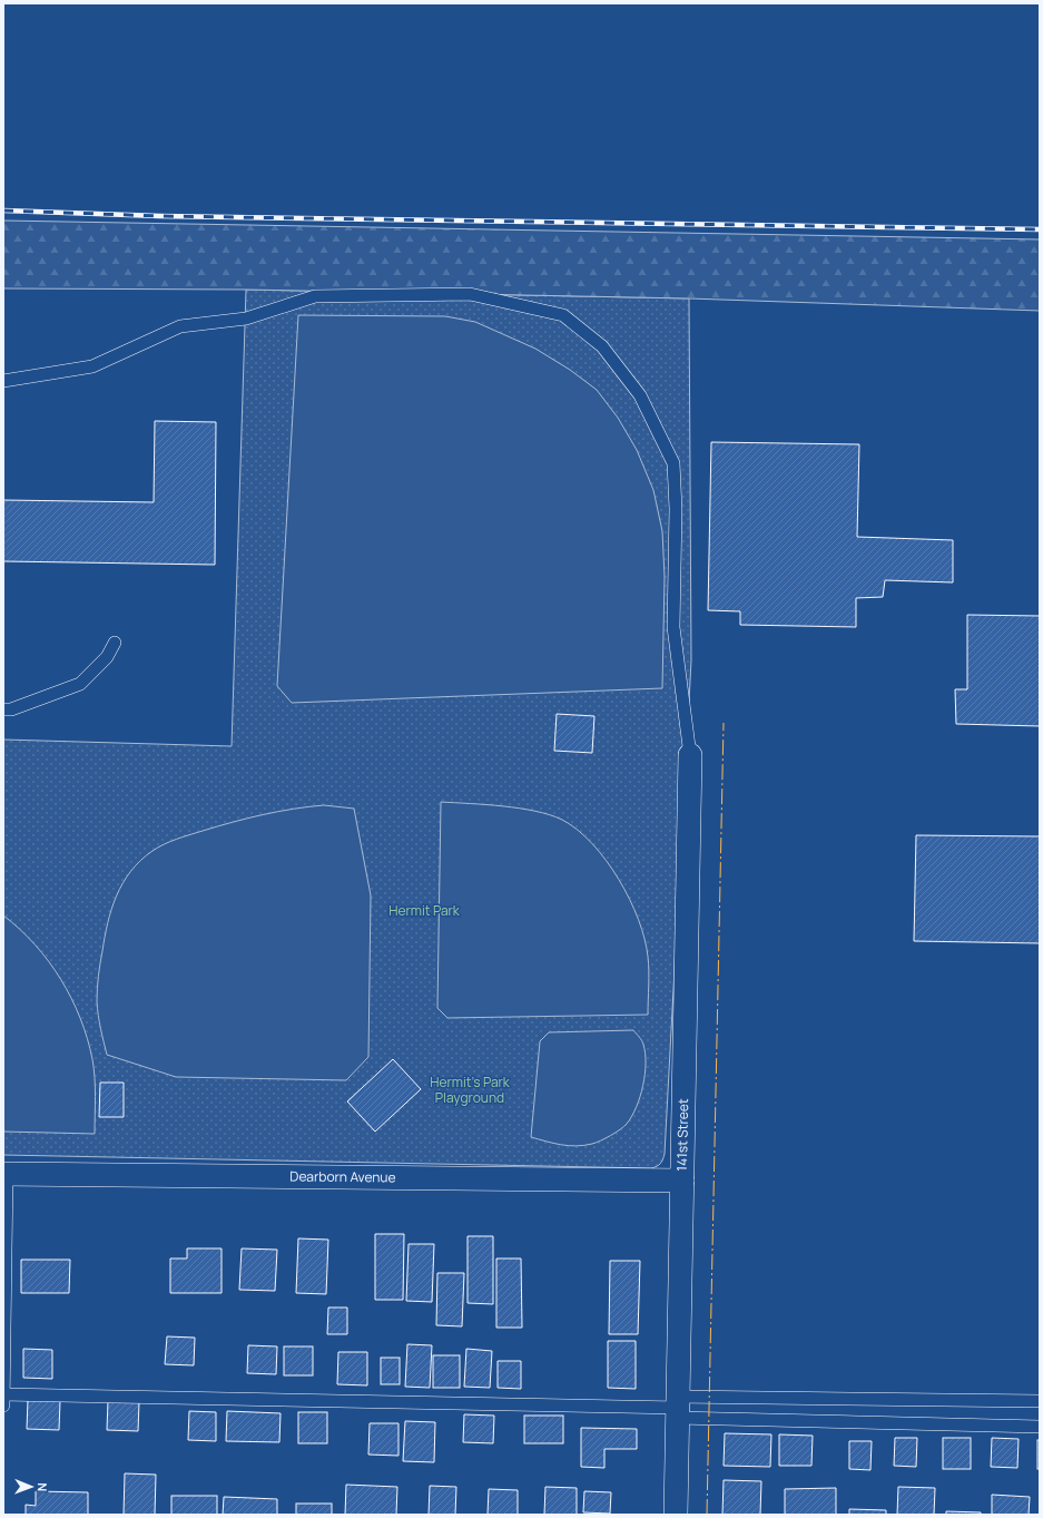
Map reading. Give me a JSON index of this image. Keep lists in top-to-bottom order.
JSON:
{
  "streets": {
    "street": ["141st Street", "Dearborn Avenue"]
  },
  "crossings": [
    ["141st Street", "Dearborn Avenue"]
  ],
  "parks": ["Hermit Park", "Hermit's Park Playground"],
  "north": "right"
}
